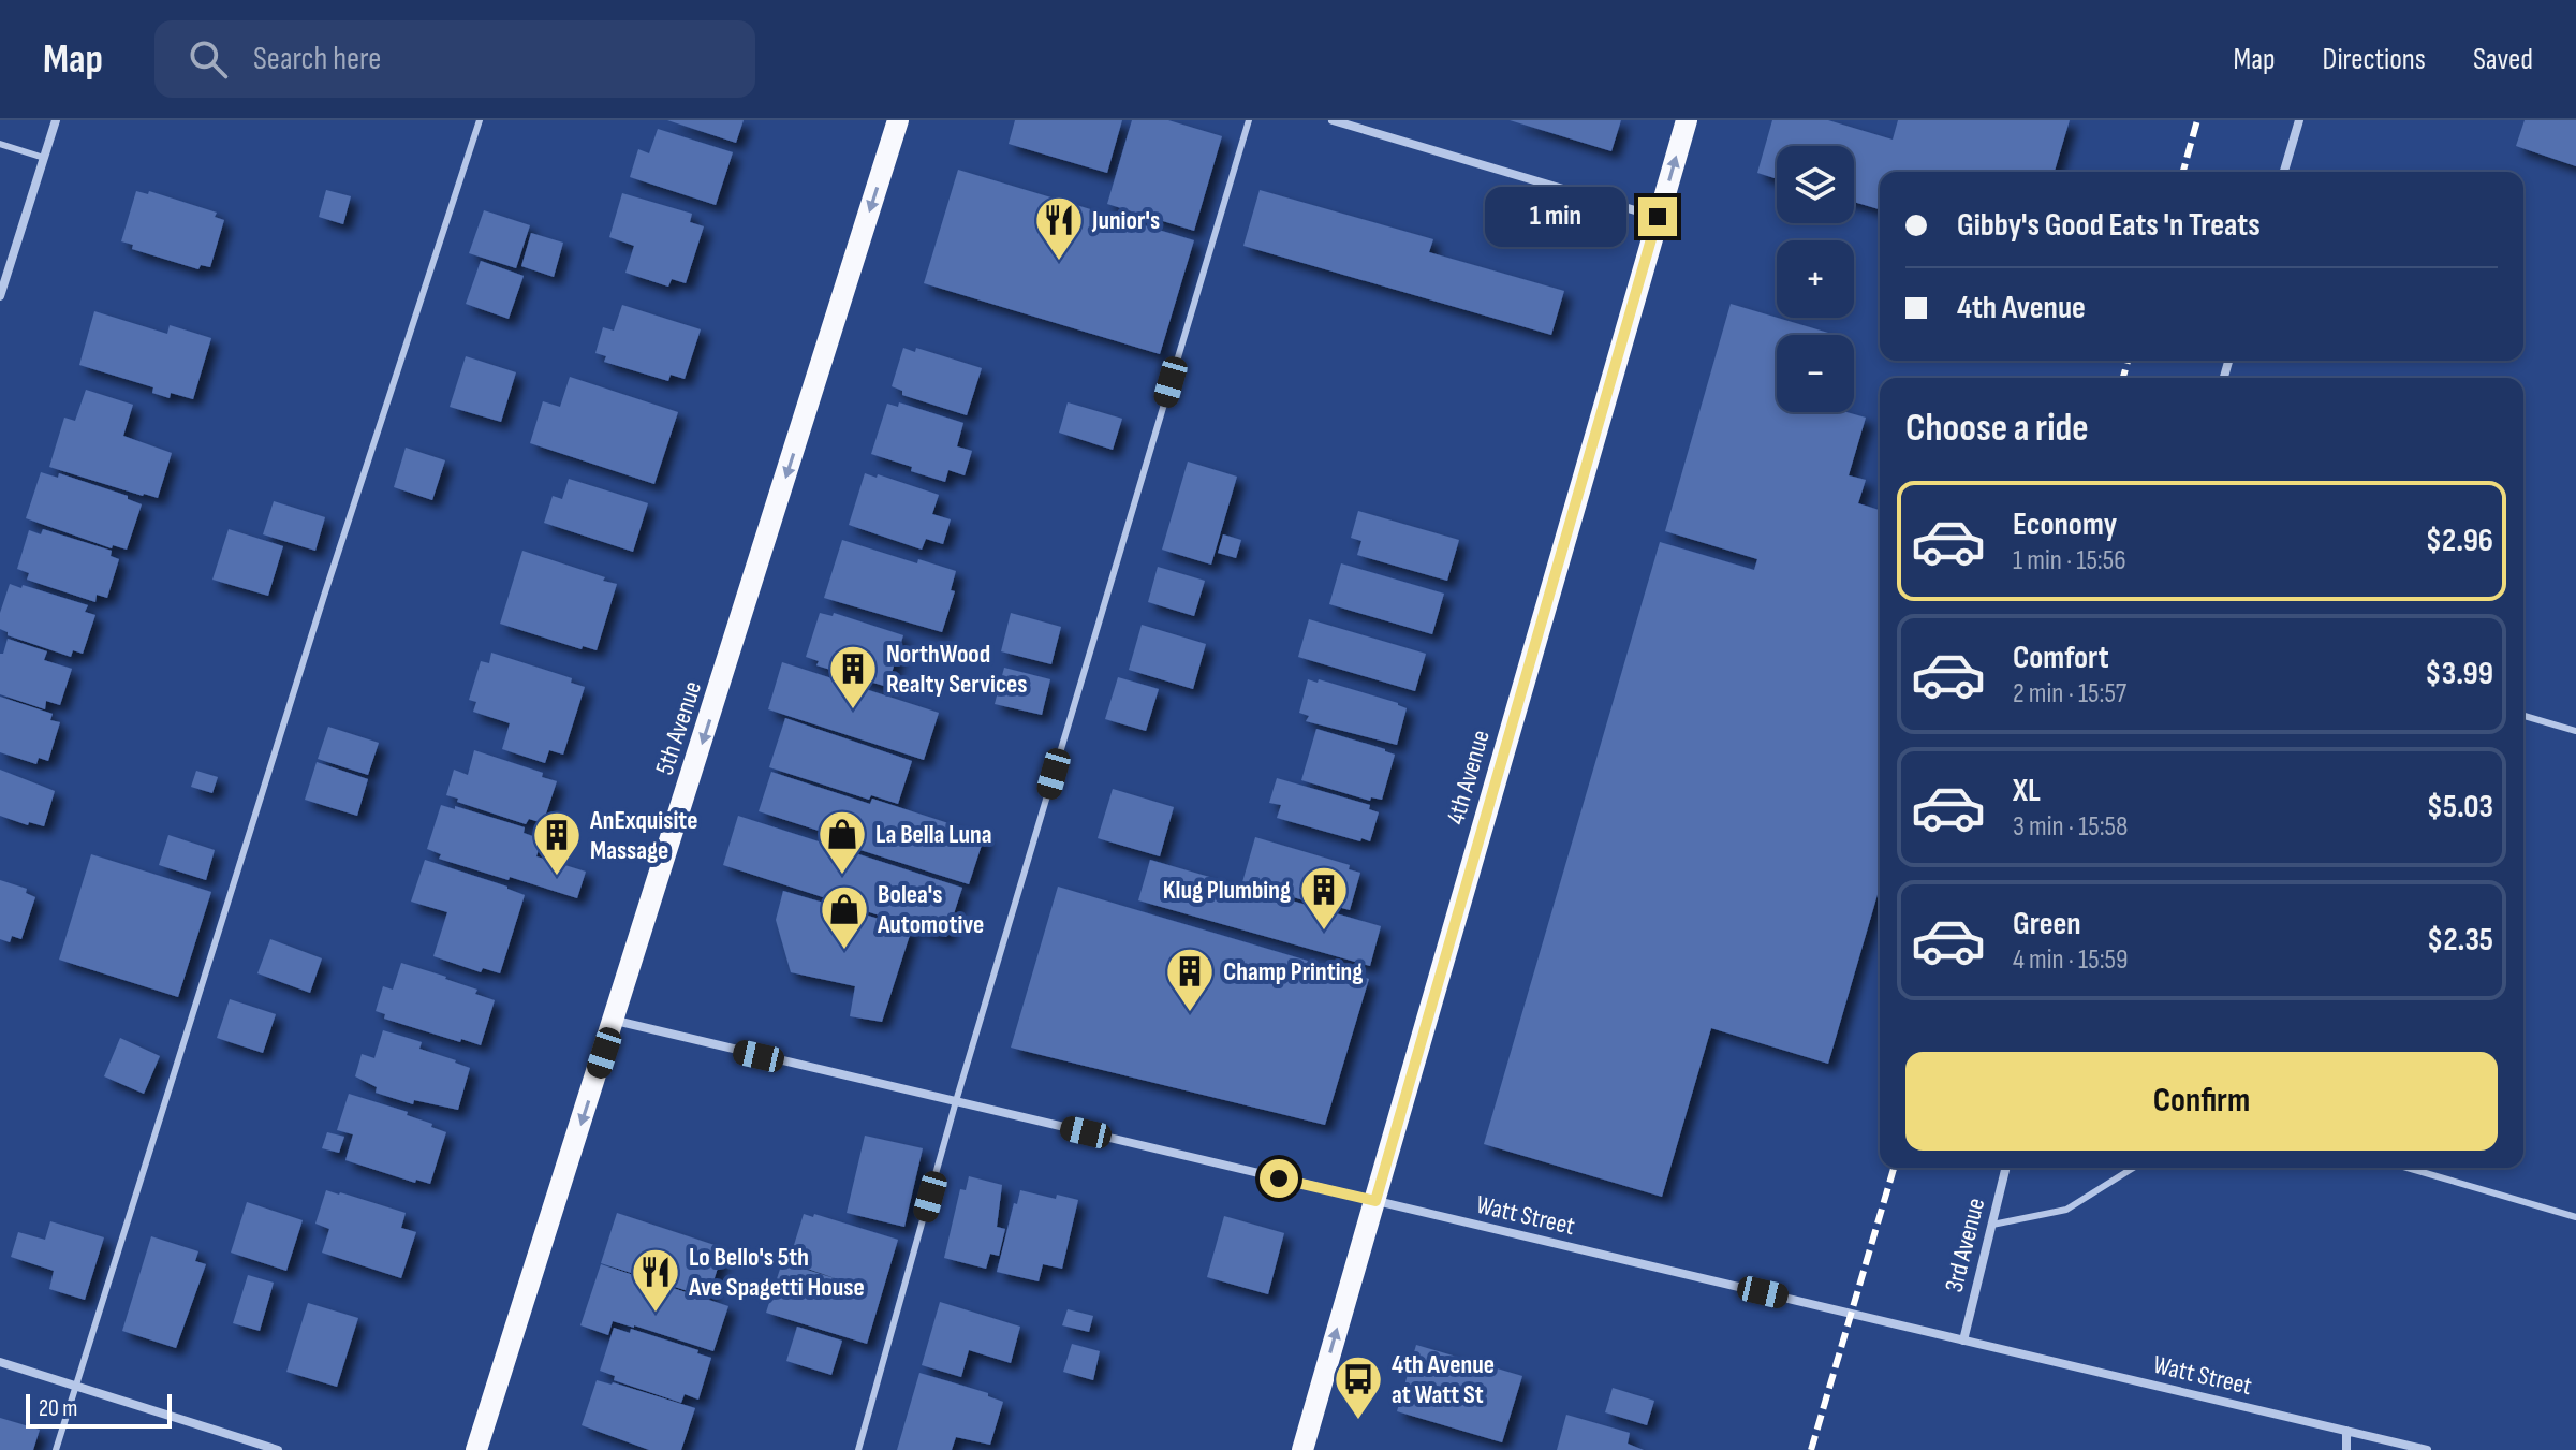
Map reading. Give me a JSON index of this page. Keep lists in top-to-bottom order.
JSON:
{
  "streets": {
    "main road": ["5th Avenue", "4th Avenue"],
    "street": ["Watt Street", "3rd Avenue"]
  },
  "crossings": [
    ["5th Avenue", "Watt Street"],
    ["4th Avenue", "Watt Street"],
    ["Watt Street", "3rd Avenue"]
  ],
  "one_way": ["5th Avenue"],
  "places": {
    "restaurant": ["Junior's", "Lo Bello's 5th Ave Spagetti House"],
    "building": [
      "NorthWood Realty Services",
      "AnExquisite Massage",
      "Klug Plumbing",
      "Champ Printing"
    ],
    "shop": ["La Bella Luna", "Bolea's Automotive"],
    "bus stop": ["4th Avenue at Watt St"]
  },
  "scale_bar": "20 m",
  "page": {
    "header": "Map",
    "search": "Search here",
    "nav": ["Map", "Directions", "Saved"],
    "map_buttons": ["+", "−"],
    "banner": ["Gibby's Good Eats 'n Treats", "4th Avenue"],
    "bubble": "1 min",
    "heading": "Choose a ride",
    "list": [
      {
        "name": "Economy",
        "note": "1 min · 15:56",
        "value": "$2.96"
      },
      {
        "name": "Comfort",
        "note": "2 min · 15:57",
        "value": "$3.99"
      },
      {
        "name": "XL",
        "note": "3 min · 15:58",
        "value": "$5.03"
      },
      {
        "name": "Green",
        "note": "4 min · 15:59",
        "value": "$2.35"
      }
    ],
    "buttons": "Confirm",
    "scale": "20 m"
  }
}
